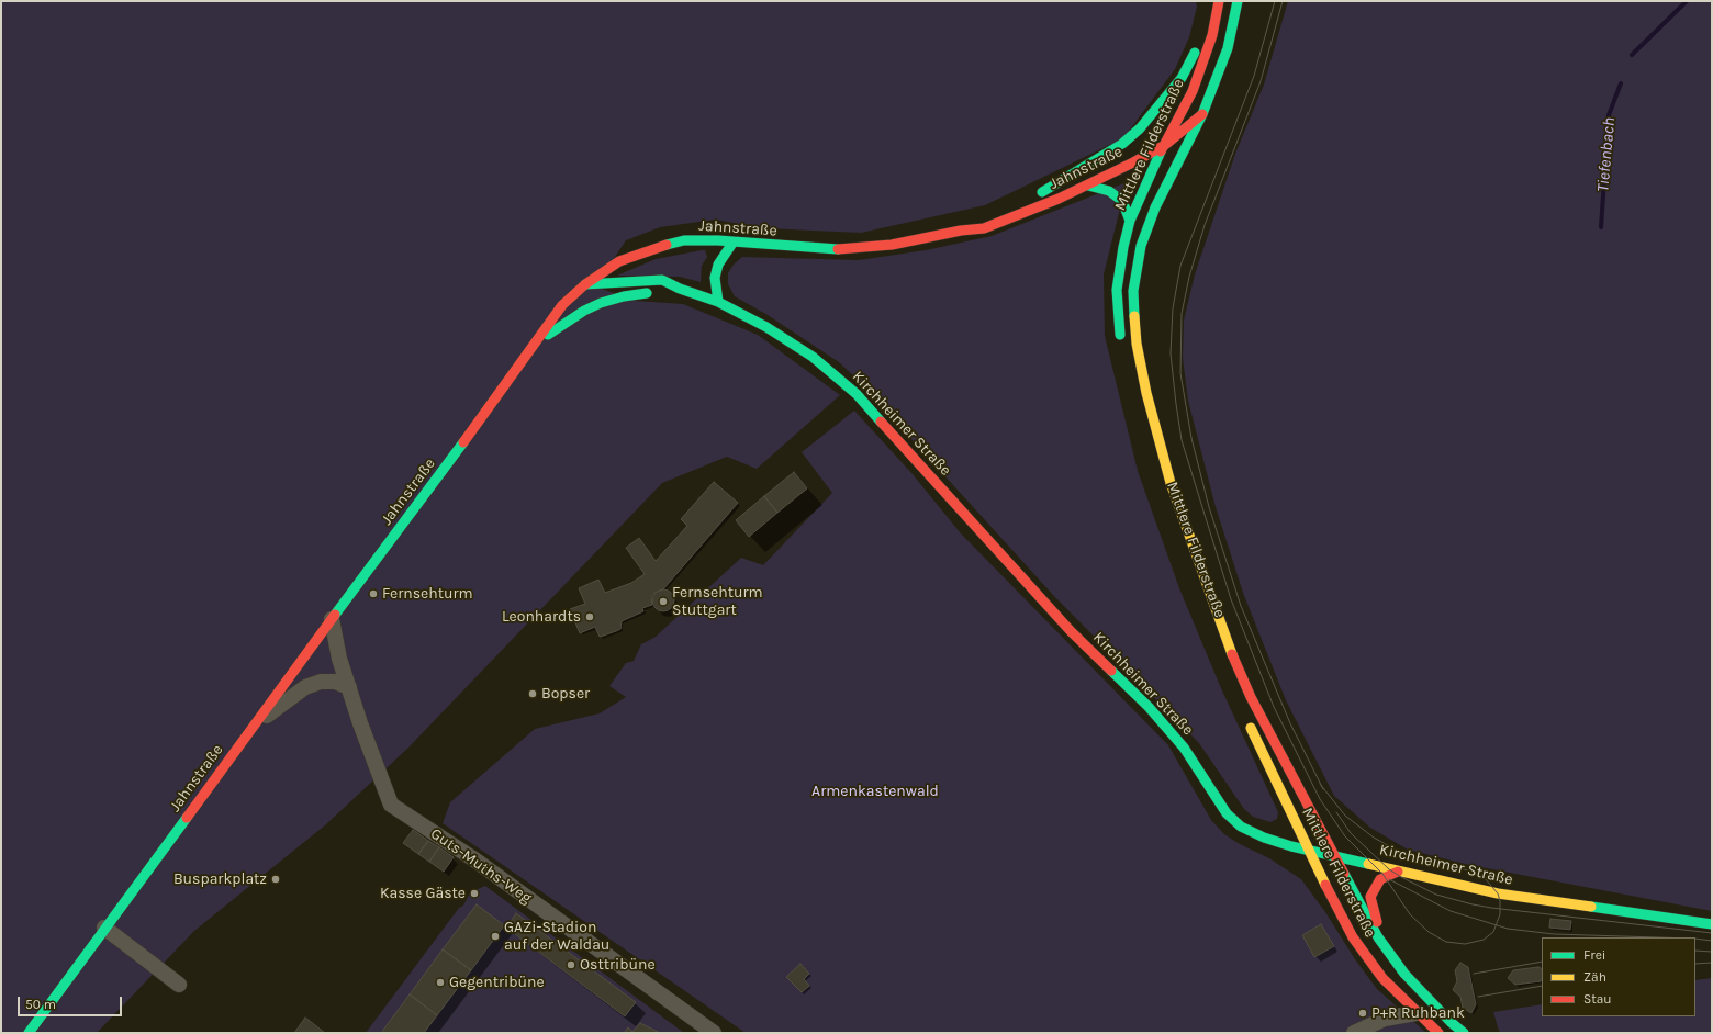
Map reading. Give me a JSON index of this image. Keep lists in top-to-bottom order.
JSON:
{
  "streets": {
    "main road": ["Mittlere Filderstraße", "Jahnstraße", "Kirchheimer Straße"],
    "street": ["Guts-Muths-Weg"]
  },
  "crossings": [
    ["Mittlere Filderstraße", "Jahnstraße"],
    ["Mittlere Filderstraße", "Kirchheimer Straße"],
    ["Jahnstraße", "Kirchheimer Straße"],
    ["Jahnstraße", "Guts-Muths-Weg"]
  ],
  "water": ["Tiefenbach"],
  "parks": ["Armenkastenwald"],
  "places": [
    "Fernsehturm",
    "Fernsehturm Stuttgart",
    "Leonhardts",
    "Bopser",
    "Busparkplatz",
    "Kasse Gäste",
    "GAZi-Stadion auf der Waldau",
    "Osttribüne",
    "Gegentribüne",
    "P+R Ruhbank"
  ],
  "legend": ["Frei", "Zäh", "Stau"],
  "scale_bar": "50 m"
}
